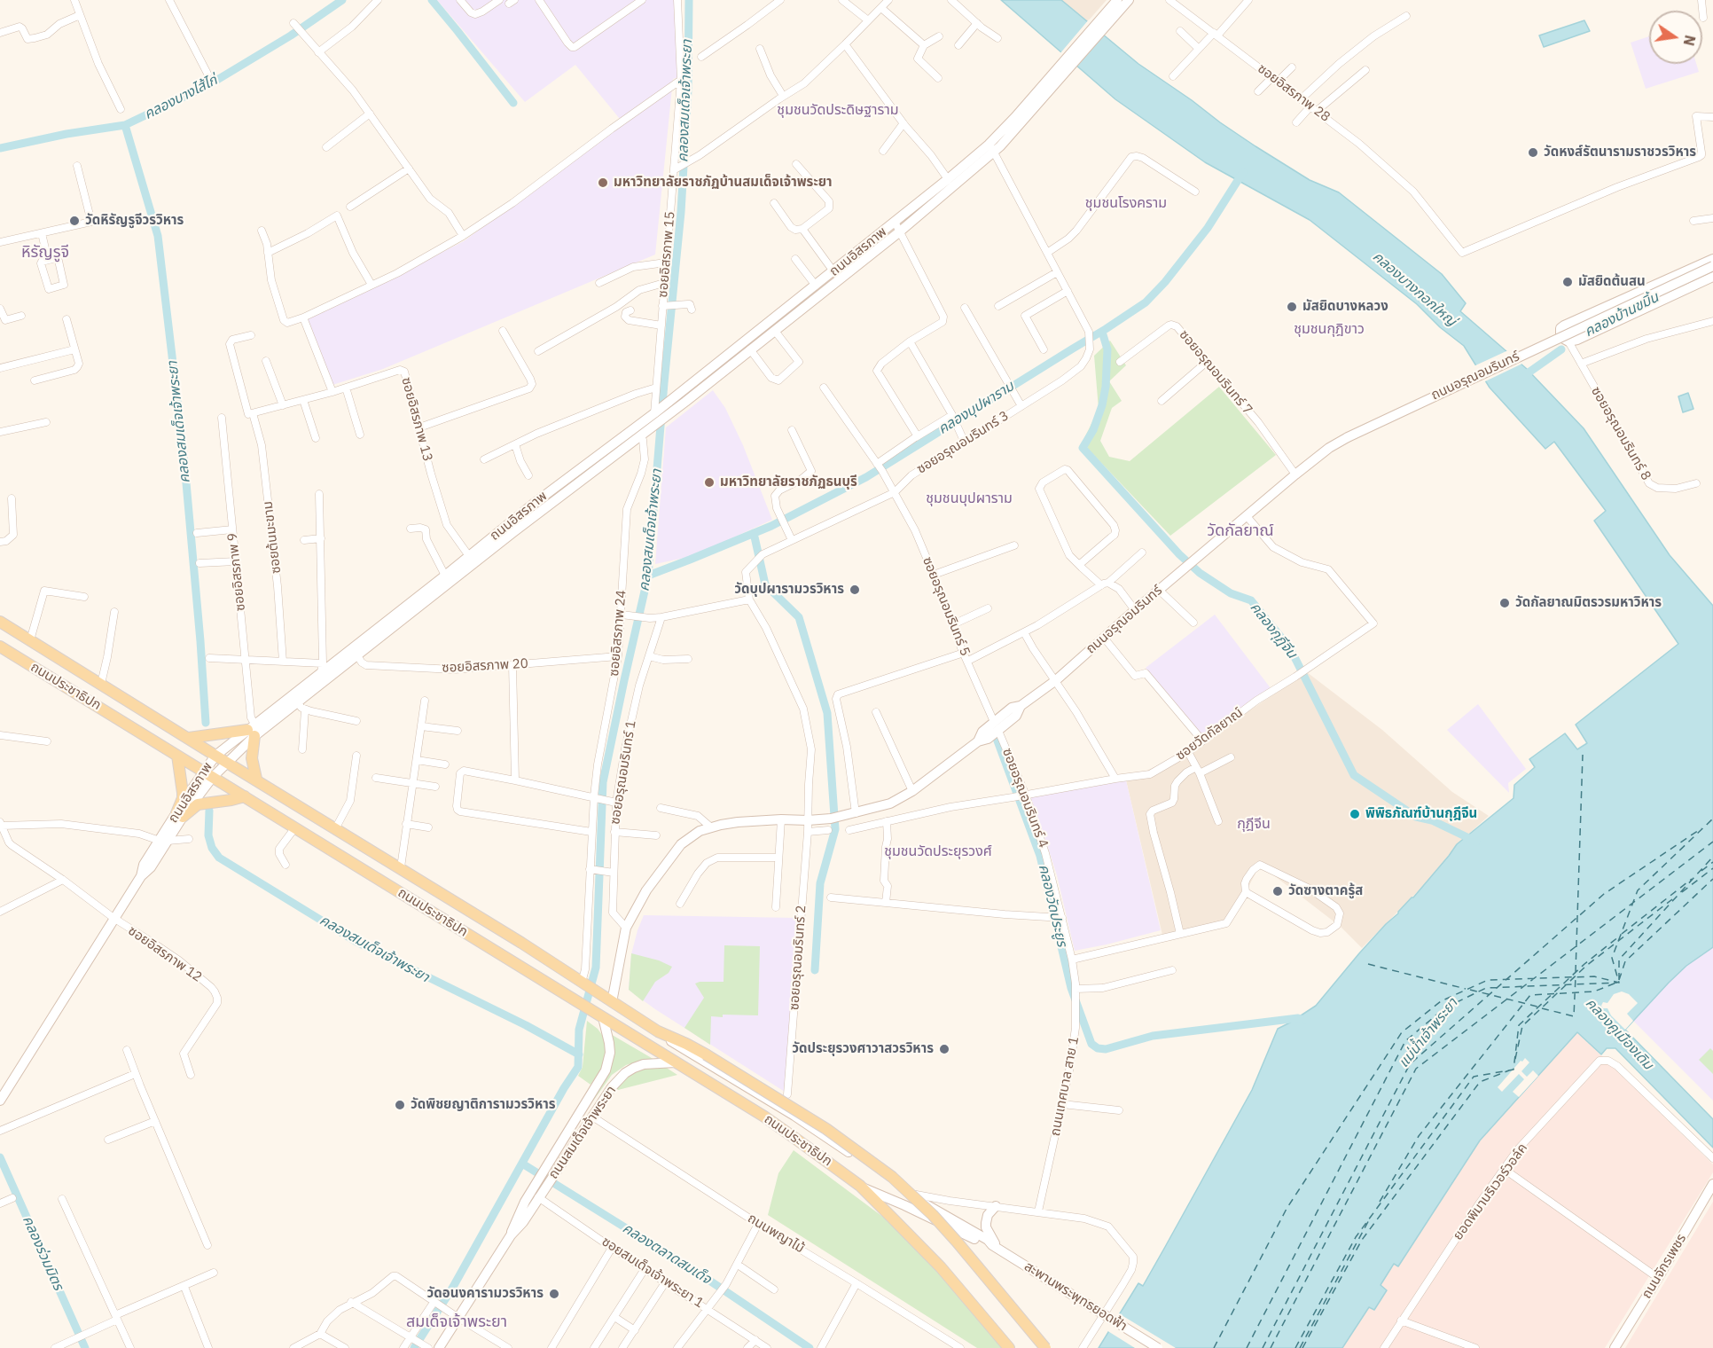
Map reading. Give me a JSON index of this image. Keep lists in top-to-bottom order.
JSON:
{
  "streets": {
    "main road": [
      "ถนนอิสรภาพ",
      "ถนนอรุณอมรินทร์",
      "ถนนประชาธิปก",
      "ถนนสมเด็จเจ้าพระยา",
      "ถนนจักรเพชร",
      "สะพานพระพุทธยอดฟ้า"
    ],
    "street": [
      "ซอยอิสรภาพ 28",
      "ซอยอิสรภาพ 15",
      "ซอยอรุณอมรินทร์ 7",
      "ซอยอิสรภาพ 13",
      "ซอยอรุณอมรินทร์ 8",
      "ซอยอรุณอมรินทร์ 3",
      "ซอยต้นมะขาม",
      "ซอยอิสรภาพ 9",
      "ซอยอรุณอมรินทร์ 5",
      "ซอยอิสรภาพ 24",
      "ซอยอิสรภาพ 20",
      "ซอยวัดกัลยาณ์",
      "ซอยอรุณอมรินทร์ 1",
      "ซอยอรุณอมรินทร์ 4",
      "ซอยอิสรภาพ 12",
      "ซอยอรุณอมรินทร์ 2",
      "ถนนเทศบาล สาย 1",
      "ยอดพิมานริเวอร์วอล์ค",
      "ถนนพญาไม้",
      "ซอยสมเด็จเจ้าพระยา 1"
    ]
  },
  "crossings": [
    ["ถนนอิสรภาพ", "ซอยอิสรภาพ 15"],
    ["ถนนอิสรภาพ", "ซอยอิสรภาพ 13"],
    ["ถนนอิสรภาพ", "ซอยอรุณอมรินทร์ 3"],
    ["ถนนอิสรภาพ", "ซอยอิสรภาพ 9"],
    ["ถนนอิสรภาพ", "ถนนประชาธิปก"],
    ["ถนนอิสรภาพ", "ซอยอิสรภาพ 12"],
    ["ซอยอรุณอมรินทร์ 7", "ถนนอรุณอมรินทร์"],
    ["ถนนอรุณอมรินทร์", "ซอยอรุณอมรินทร์ 5"],
    ["ถนนอรุณอมรินทร์", "ซอยวัดกัลยาณ์"],
    ["ถนนอรุณอมรินทร์", "ซอยอรุณอมรินทร์ 4"],
    ["ซอยอิสรภาพ 13", "ซอยต้นมะขาม"],
    ["ซอยอรุณอมรินทร์ 3", "ซอยอรุณอมรินทร์ 5"],
    ["ซอยอรุณอมรินทร์ 3", "ซอยอรุณอมรินทร์ 2"],
    ["ซอยอรุณอมรินทร์ 5", "ซอยอรุณอมรินทร์ 4"],
    ["ซอยอิสรภาพ 24", "ซอยอิสรภาพ 20"],
    ["ซอยอิสรภาพ 24", "ถนนประชาธิปก"],
    ["ถนนประชาธิปก", "ถนนสมเด็จเจ้าพระยา"],
    ["ถนนประชาธิปก", "สะพานพระพุทธยอดฟ้า"],
    ["ซอยวัดกัลยาณ์", "ซอยอรุณอมรินทร์ 4"],
    ["ซอยอรุณอมรินทร์ 4", "ถนนเทศบาล สาย 1"],
    ["ถนนสมเด็จเจ้าพระยา", "ถนนพญาไม้"],
    ["ถนนสมเด็จเจ้าพระยา", "ซอยสมเด็จเจ้าพระยา 1"]
  ],
  "districts": [
    "ชุมชนวัดประดิษฐาราม",
    "ชุมชนโรงคราม",
    "หิรัญรูจี",
    "ชุมชนกุฎิขาว",
    "ชุมชนบุปผาราม",
    "วัดกัลยาณ์",
    "กุฎีจีน",
    "ชุมชนวัดประยุรวงศ์",
    "สมเด็จเจ้าพระยา"
  ],
  "water": [
    "คลองบางไส้ไก่",
    "คลองสมเด็จเจ้าพระยา",
    "คลองบางกอกใหญ่",
    "คลองบ้านขมิ้น",
    "คลองบุปผาราม",
    "คลองกุฎีจีน",
    "คลองวัดประยูร",
    "แม่น้ำเจ้าพระยา",
    "คลองคูเมืองเดิม",
    "คลองร่วมมิตร",
    "คลองตลาดสมเด็จ"
  ],
  "places": [
    "วัดหงส์รัตนารามราชวรวิหาร",
    "มหาวิทยาลัยราชภัฏบ้านสมเด็จเจ้าพระยา",
    "วัดหิรัญรูจีวรวิหาร",
    "มัสยิดต้นสน",
    "มัสยิดบางหลวง",
    "มหาวิทยาลัยราชภัฏธนบุรี",
    "วัดบุปผารามวรวิหาร",
    "วัดกัลยาณมิตรวรมหาวิหาร",
    "พิพิธภัณฑ์บ้านกุฎีจีน",
    "วัดซางตาครู้ส",
    "วัดประยุรวงศาวาสวรวิหาร",
    "วัดพิชยญาติการามวรวิหาร",
    "วัดอนงคารามวรวิหาร"
  ],
  "north": "right"
}
